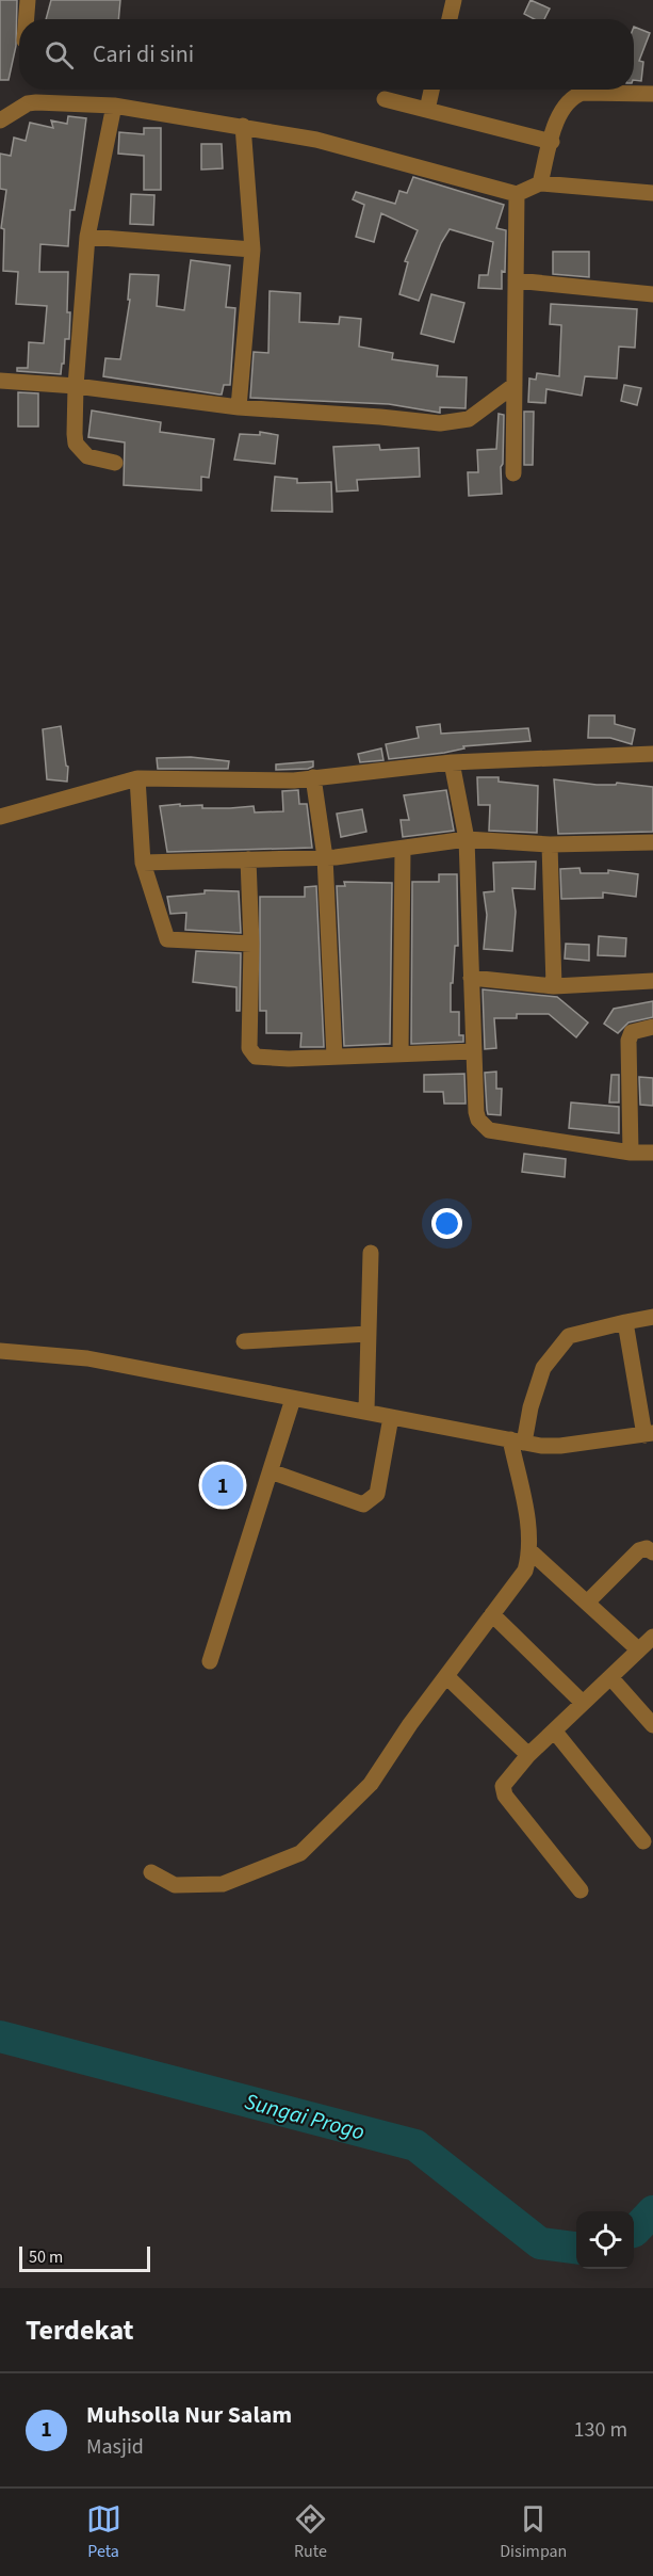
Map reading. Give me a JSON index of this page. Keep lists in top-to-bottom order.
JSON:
{
  "water": ["Sungai Progo"],
  "scale_bar": "50 m",
  "page": {
    "search": "Cari di sini",
    "pins": "1",
    "scale": "50 m",
    "heading": "Terdekat",
    "list": [
      {
        "mark": "1",
        "name": "Muhsolla Nur Salam",
        "note": "Masjid",
        "value": "130 m"
      }
    ],
    "nav": ["Peta", "Rute", "Disimpan"]
  }
}
